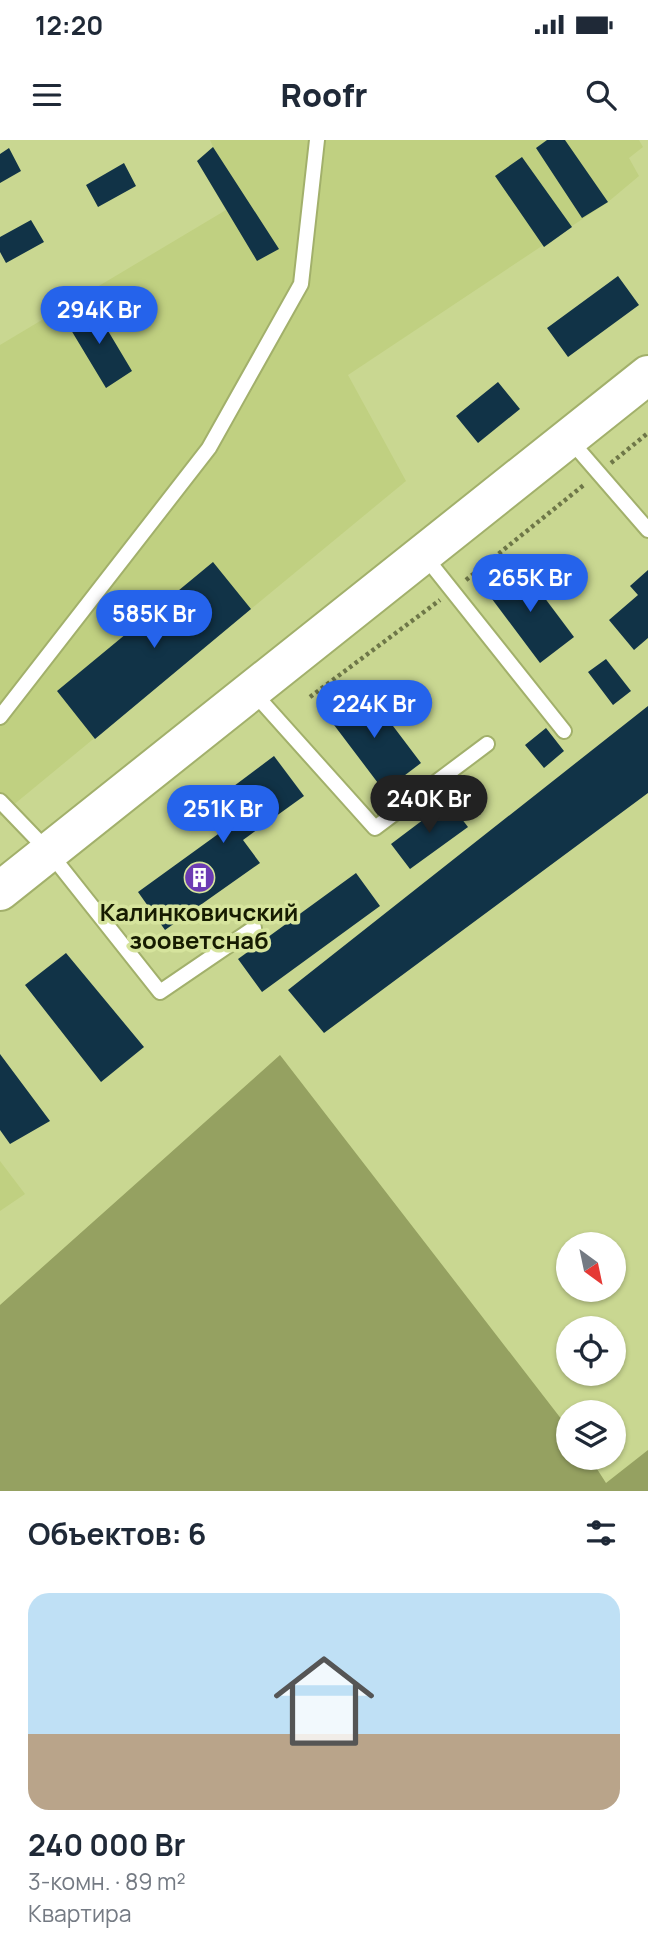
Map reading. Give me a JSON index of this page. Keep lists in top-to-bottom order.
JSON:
{
  "places": {
    "building": ["Калинковичский зооветснаб"]
  },
  "north": "bottom right",
  "page": {
    "status": "12:20",
    "header": "Roofr",
    "price": [
      "294K Br",
      "265K Br",
      "585K Br",
      "224K Br",
      "240K Br",
      "251K Br"
    ],
    "heading": "Объектов: 6",
    "list": [
      {
        "name": "240 000 Br",
        "note": "3-комн. · 89 m² · Квартира"
      }
    ]
  }
}
